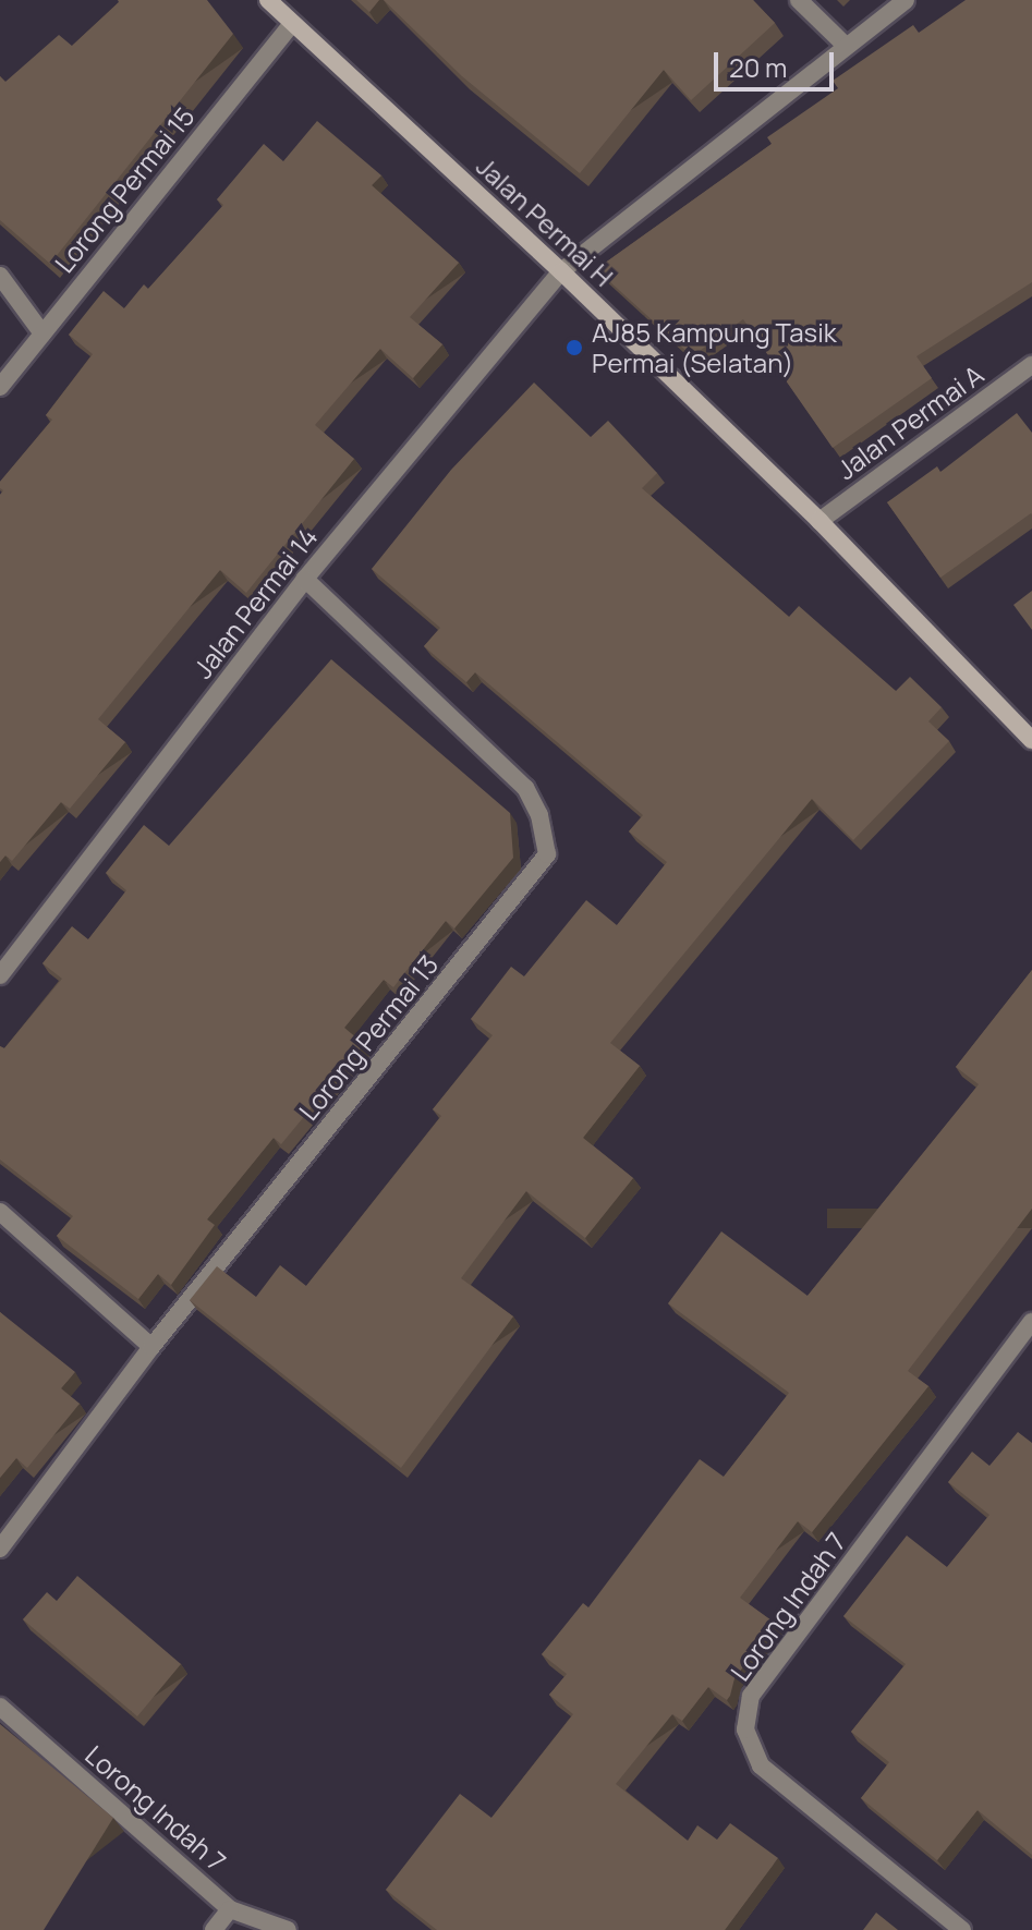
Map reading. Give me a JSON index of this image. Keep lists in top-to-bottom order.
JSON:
{
  "streets": {
    "street": [
      "Lorong Permai 15",
      "Jalan Permai H",
      "Jalan Permai A",
      "Jalan Permai 14",
      "Lorong Permai 13",
      "Lorong Indah 7"
    ]
  },
  "crossings": [
    ["Lorong Permai 15", "Jalan Permai H"],
    ["Jalan Permai H", "Jalan Permai A"],
    ["Jalan Permai H", "Jalan Permai 14"],
    ["Jalan Permai 14", "Lorong Permai 13"]
  ],
  "places": ["AJ85 Kampung Tasik Permai (Selatan)"],
  "scale_bar": "20 m"
}
